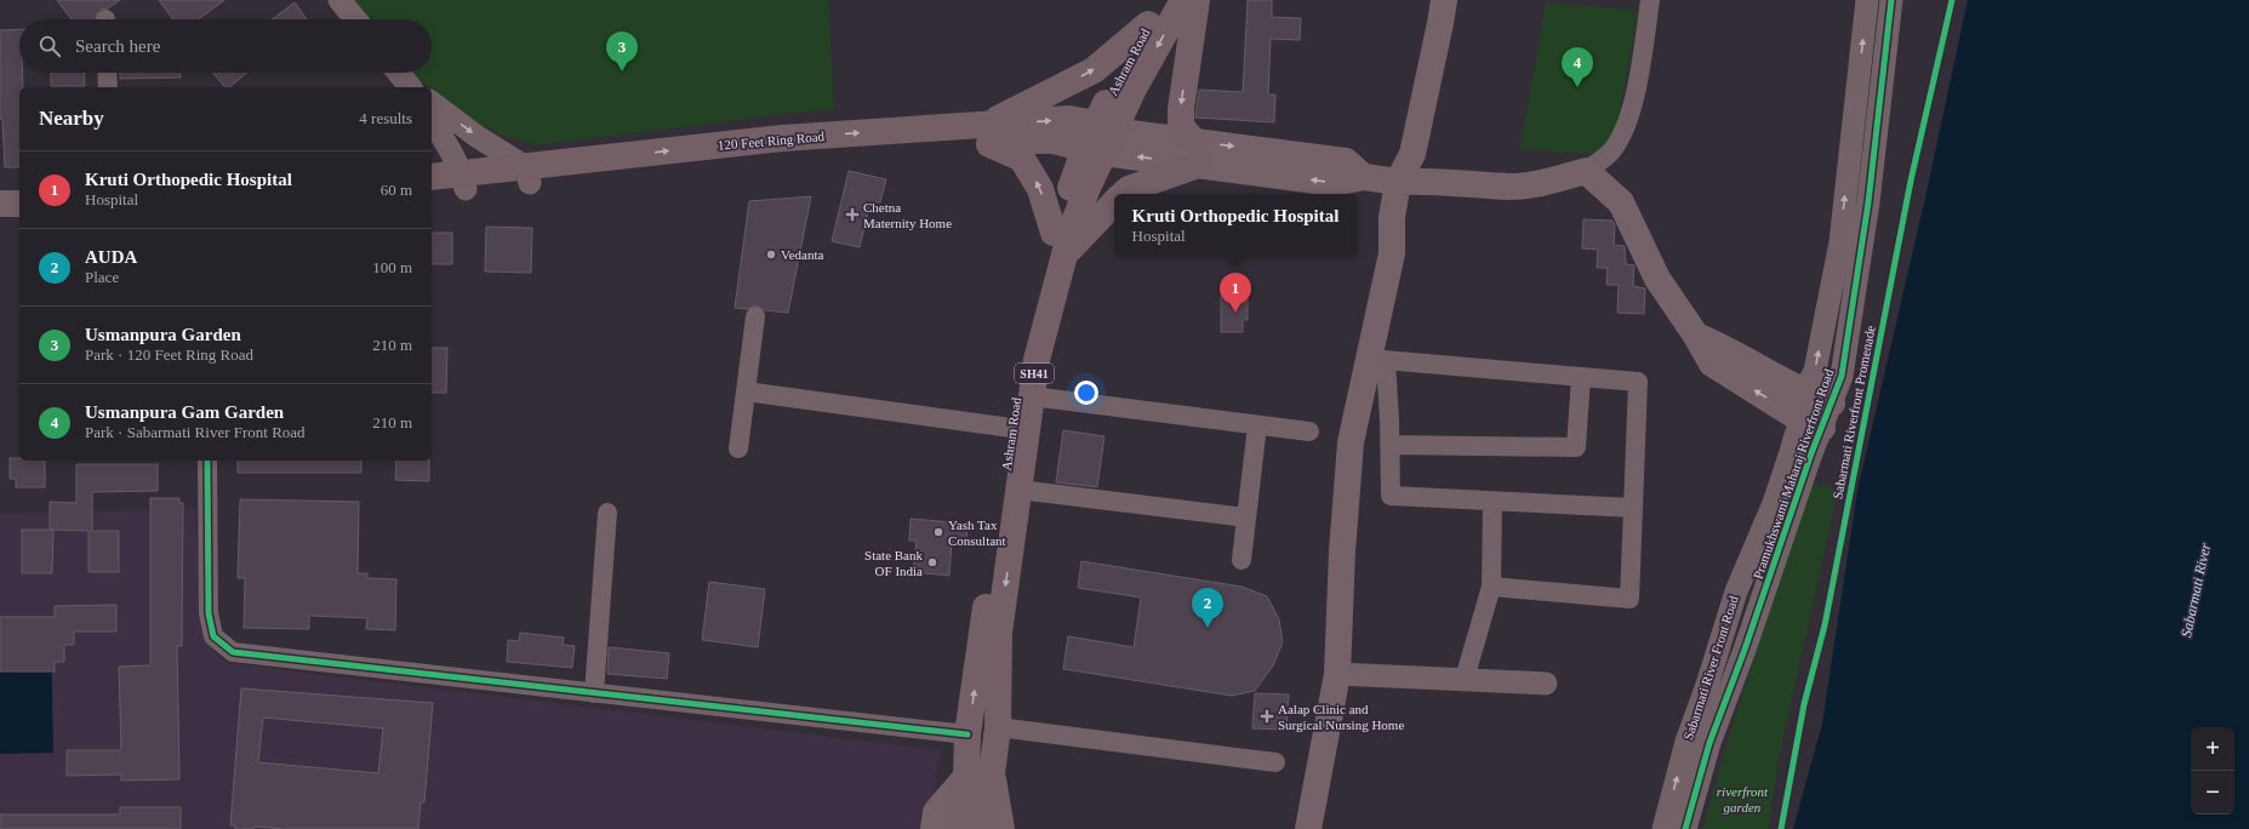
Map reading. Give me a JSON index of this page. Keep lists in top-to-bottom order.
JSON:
{
  "streets": {
    "main road": ["Ashram Road", "120 Feet Ring Road", "SH41"],
    "street": ["Pramukhswami Maharaj Riverfront Road", "Sabarmati River Front Road"],
    "cycle path": ["Sabarmati Riverfront Promenade"]
  },
  "crossings": [
    ["Ashram Road", "120 Feet Ring Road"],
    ["Ashram Road", "SH41"],
    ["Pramukhswami Maharaj Riverfront Road", "Sabarmati River Front Road"]
  ],
  "one_way": ["Sabarmati River Front Road"],
  "water": ["Sabarmati River"],
  "parks": ["riverfront garden"],
  "places": {
    "health": ["Chetna Maternity Home", "Aalap Clinic and Surgical Nursing Home"],
    "other": ["Vedanta", "Yash Tax Consultant", "State Bank OF India"]
  },
  "page": {
    "search": "Search here",
    "pins": [
      "3",
      "4",
      "1",
      "2"
    ],
    "heading": ["Nearby", "4 results"],
    "list": [
      {
        "mark": "1",
        "name": "Kruti Orthopedic Hospital",
        "note": "Hospital",
        "value": "60 m"
      },
      {
        "mark": "2",
        "name": "AUDA",
        "note": "Place",
        "value": "100 m"
      },
      {
        "mark": "3",
        "name": "Usmanpura Garden",
        "note": "Park · 120 Feet Ring Road",
        "value": "210 m"
      },
      {
        "mark": "4",
        "name": "Usmanpura Gam Garden",
        "note": "Park · Sabarmati River Front Road",
        "value": "210 m"
      }
    ],
    "popup": ["Kruti Orthopedic Hospital", "Hospital"],
    "map_buttons": ["+", "−"]
  }
}
